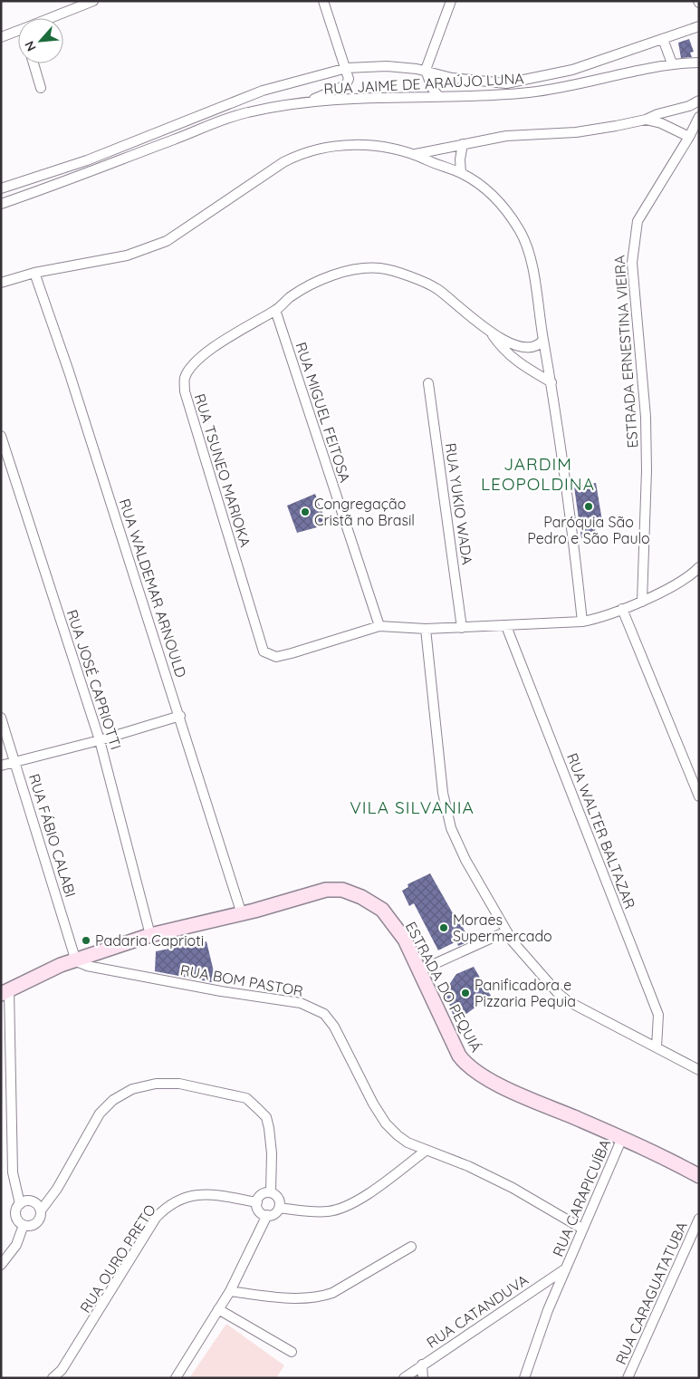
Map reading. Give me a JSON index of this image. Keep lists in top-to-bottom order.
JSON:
{
  "streets": {
    "main road": ["ESTRADA DO PEQUIÁ"],
    "street": [
      "RUA JAIME DE ARAÚJO LUNA",
      "ESTRADA ERNESTINA VIEIRA",
      "RUA MIGUEL FEITOSA",
      "RUA TSUNEO MARIOKA",
      "RUA YUKIO WADA",
      "RUA WALDEMAR ARNOULD",
      "RUA JOSÉ CAPRIOTTI",
      "RUA WALTER BALTAZAR",
      "RUA FÁBIO CALABI",
      "RUA BOM PASTOR",
      "RUA CARAPICUÍBA",
      "RUA OURO PRETO",
      "RUA CARAGUATATUBA",
      "RUA CATANDUVA"
    ]
  },
  "crossings": [
    ["RUA MIGUEL FEITOSA", "RUA TSUNEO MARIOKA"],
    ["RUA WALDEMAR ARNOULD", "ESTRADA DO PEQUIÁ"],
    ["RUA JOSÉ CAPRIOTTI", "ESTRADA DO PEQUIÁ"],
    ["RUA FÁBIO CALABI", "RUA BOM PASTOR"],
    ["RUA FÁBIO CALABI", "ESTRADA DO PEQUIÁ"],
    ["RUA BOM PASTOR", "ESTRADA DO PEQUIÁ"],
    ["RUA BOM PASTOR", "RUA CARAPICUÍBA"],
    ["ESTRADA DO PEQUIÁ", "RUA CARAPICUÍBA"],
    ["RUA CARAPICUÍBA", "RUA CATANDUVA"]
  ],
  "districts": ["JARDIM LEOPOLDINA", "VILA SILVANIA"],
  "places": [
    "Paróquia São Pedro e São Paulo",
    "Congregação Cristã no Brasil",
    "Moraes Supermercado",
    "Padaria Caprioti",
    "Panificadora e Pizzaria Pequia"
  ],
  "north": "bottom left"
}
